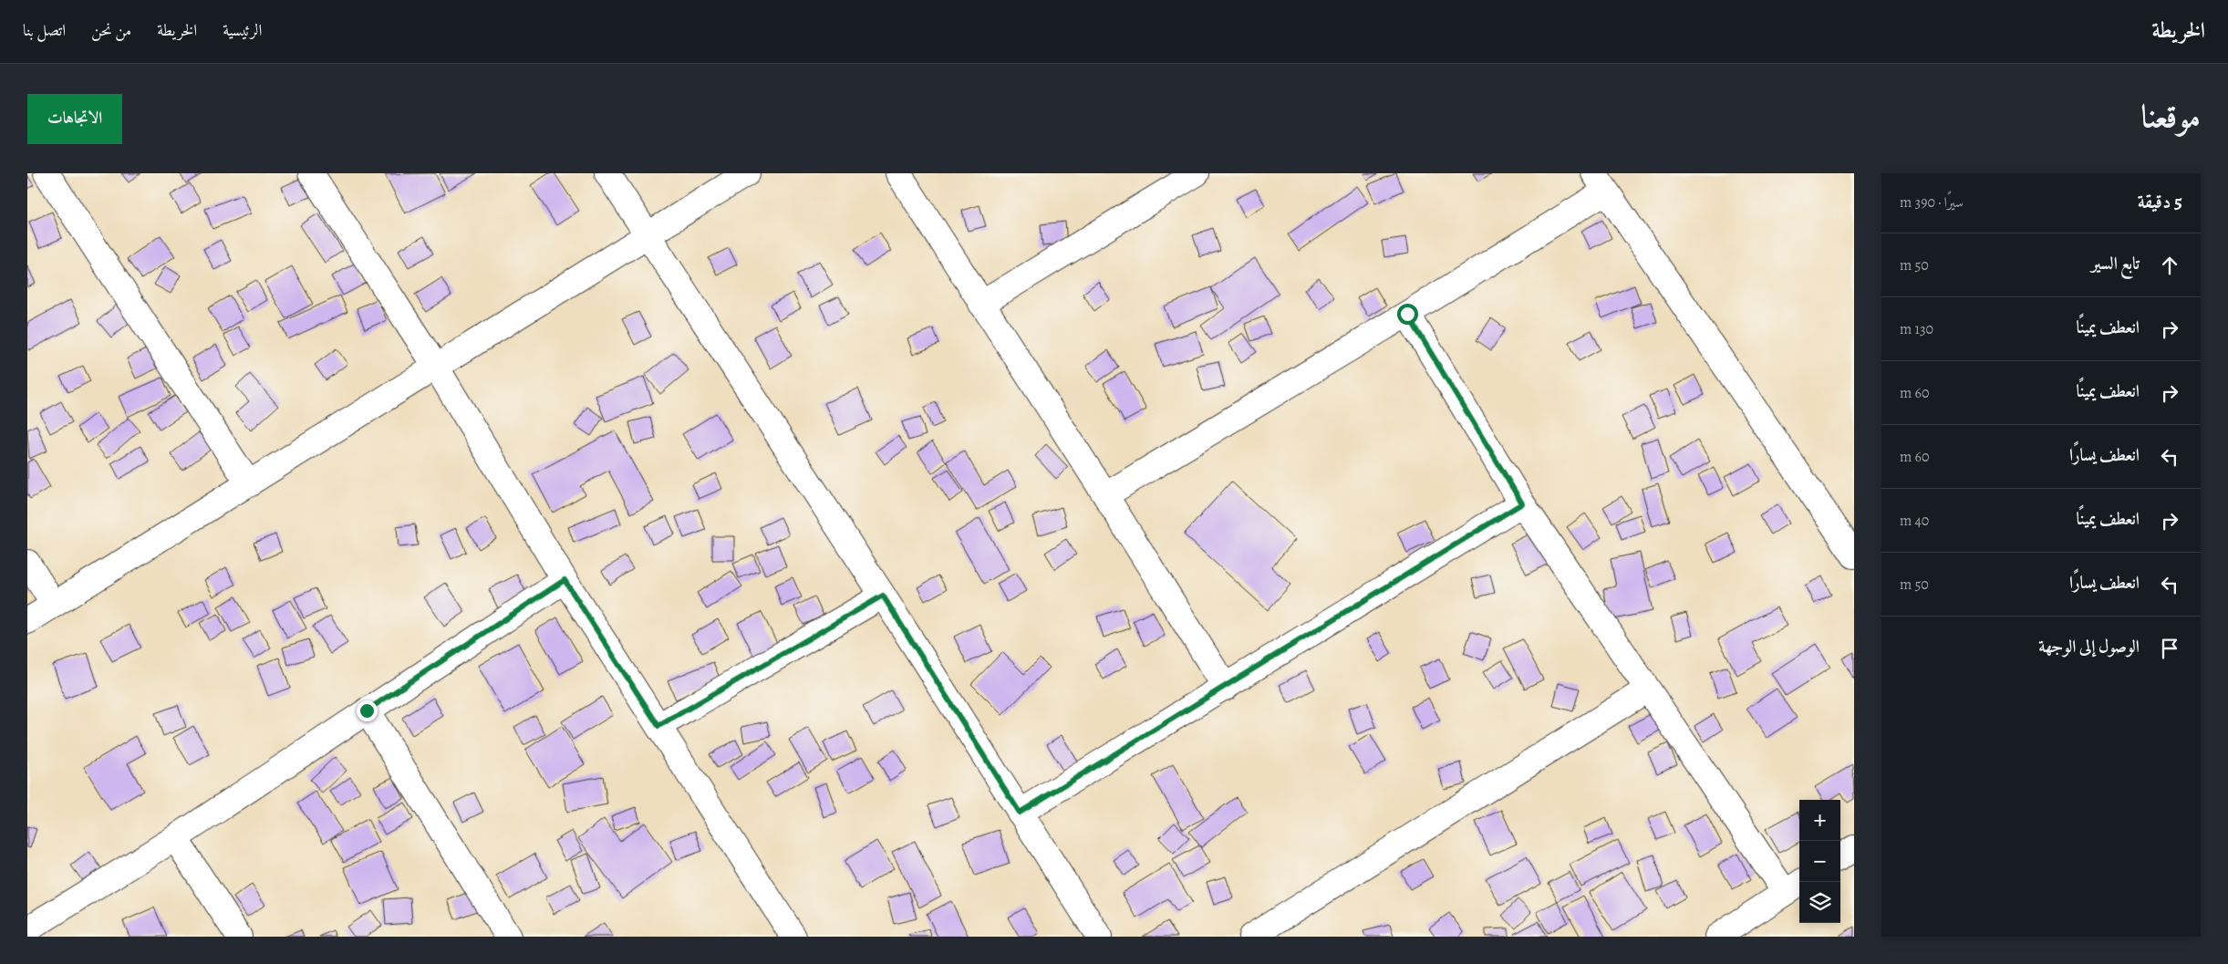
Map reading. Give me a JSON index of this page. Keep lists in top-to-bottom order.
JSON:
{
  "page": {
    "header": "الخريطة",
    "nav": [
      "الرئيسية",
      "الخريطة",
      "من نحن",
      "اتصل بنا"
    ],
    "title": "موقعنا",
    "buttons": "الاتجاهات",
    "heading": ["5 دقيقة", "سيرًا · 390 m"],
    "list": [
      ["تابع السير", "50 m"],
      ["انعطف يمينًا", "130 m"],
      ["انعطف يمينًا", "60 m"],
      ["انعطف يسارًا", "60 m"],
      ["انعطف يمينًا", "40 m"],
      ["انعطف يسارًا", "50 m"],
      "الوصول إلى الوجهة"
    ],
    "map_buttons": ["+", "−"]
  }
}
